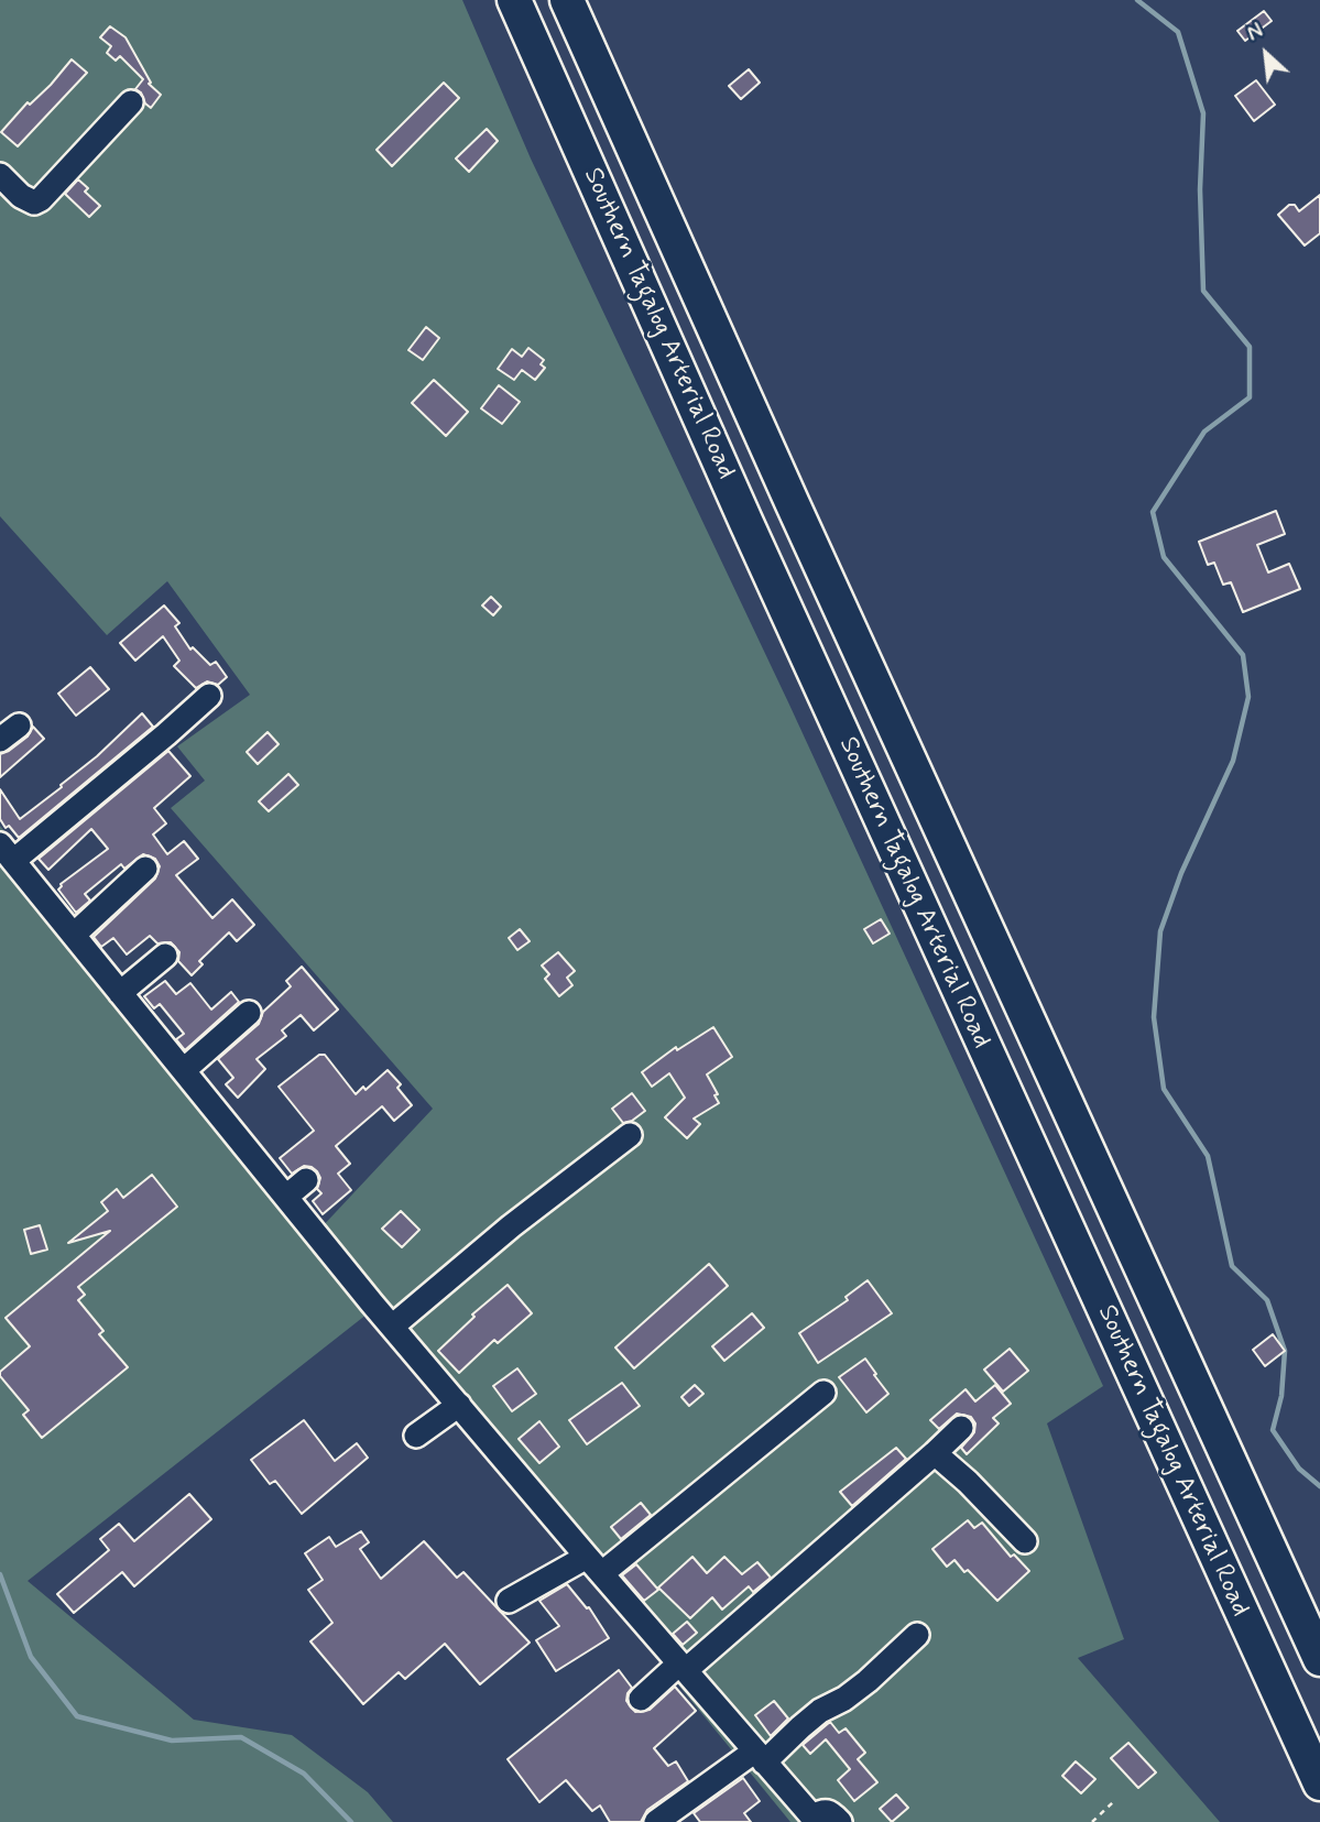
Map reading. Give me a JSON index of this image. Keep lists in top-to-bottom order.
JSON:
{
  "streets": {
    "highway": ["Southern Tagalog Arterial Road"]
  },
  "north": "top left"
}
